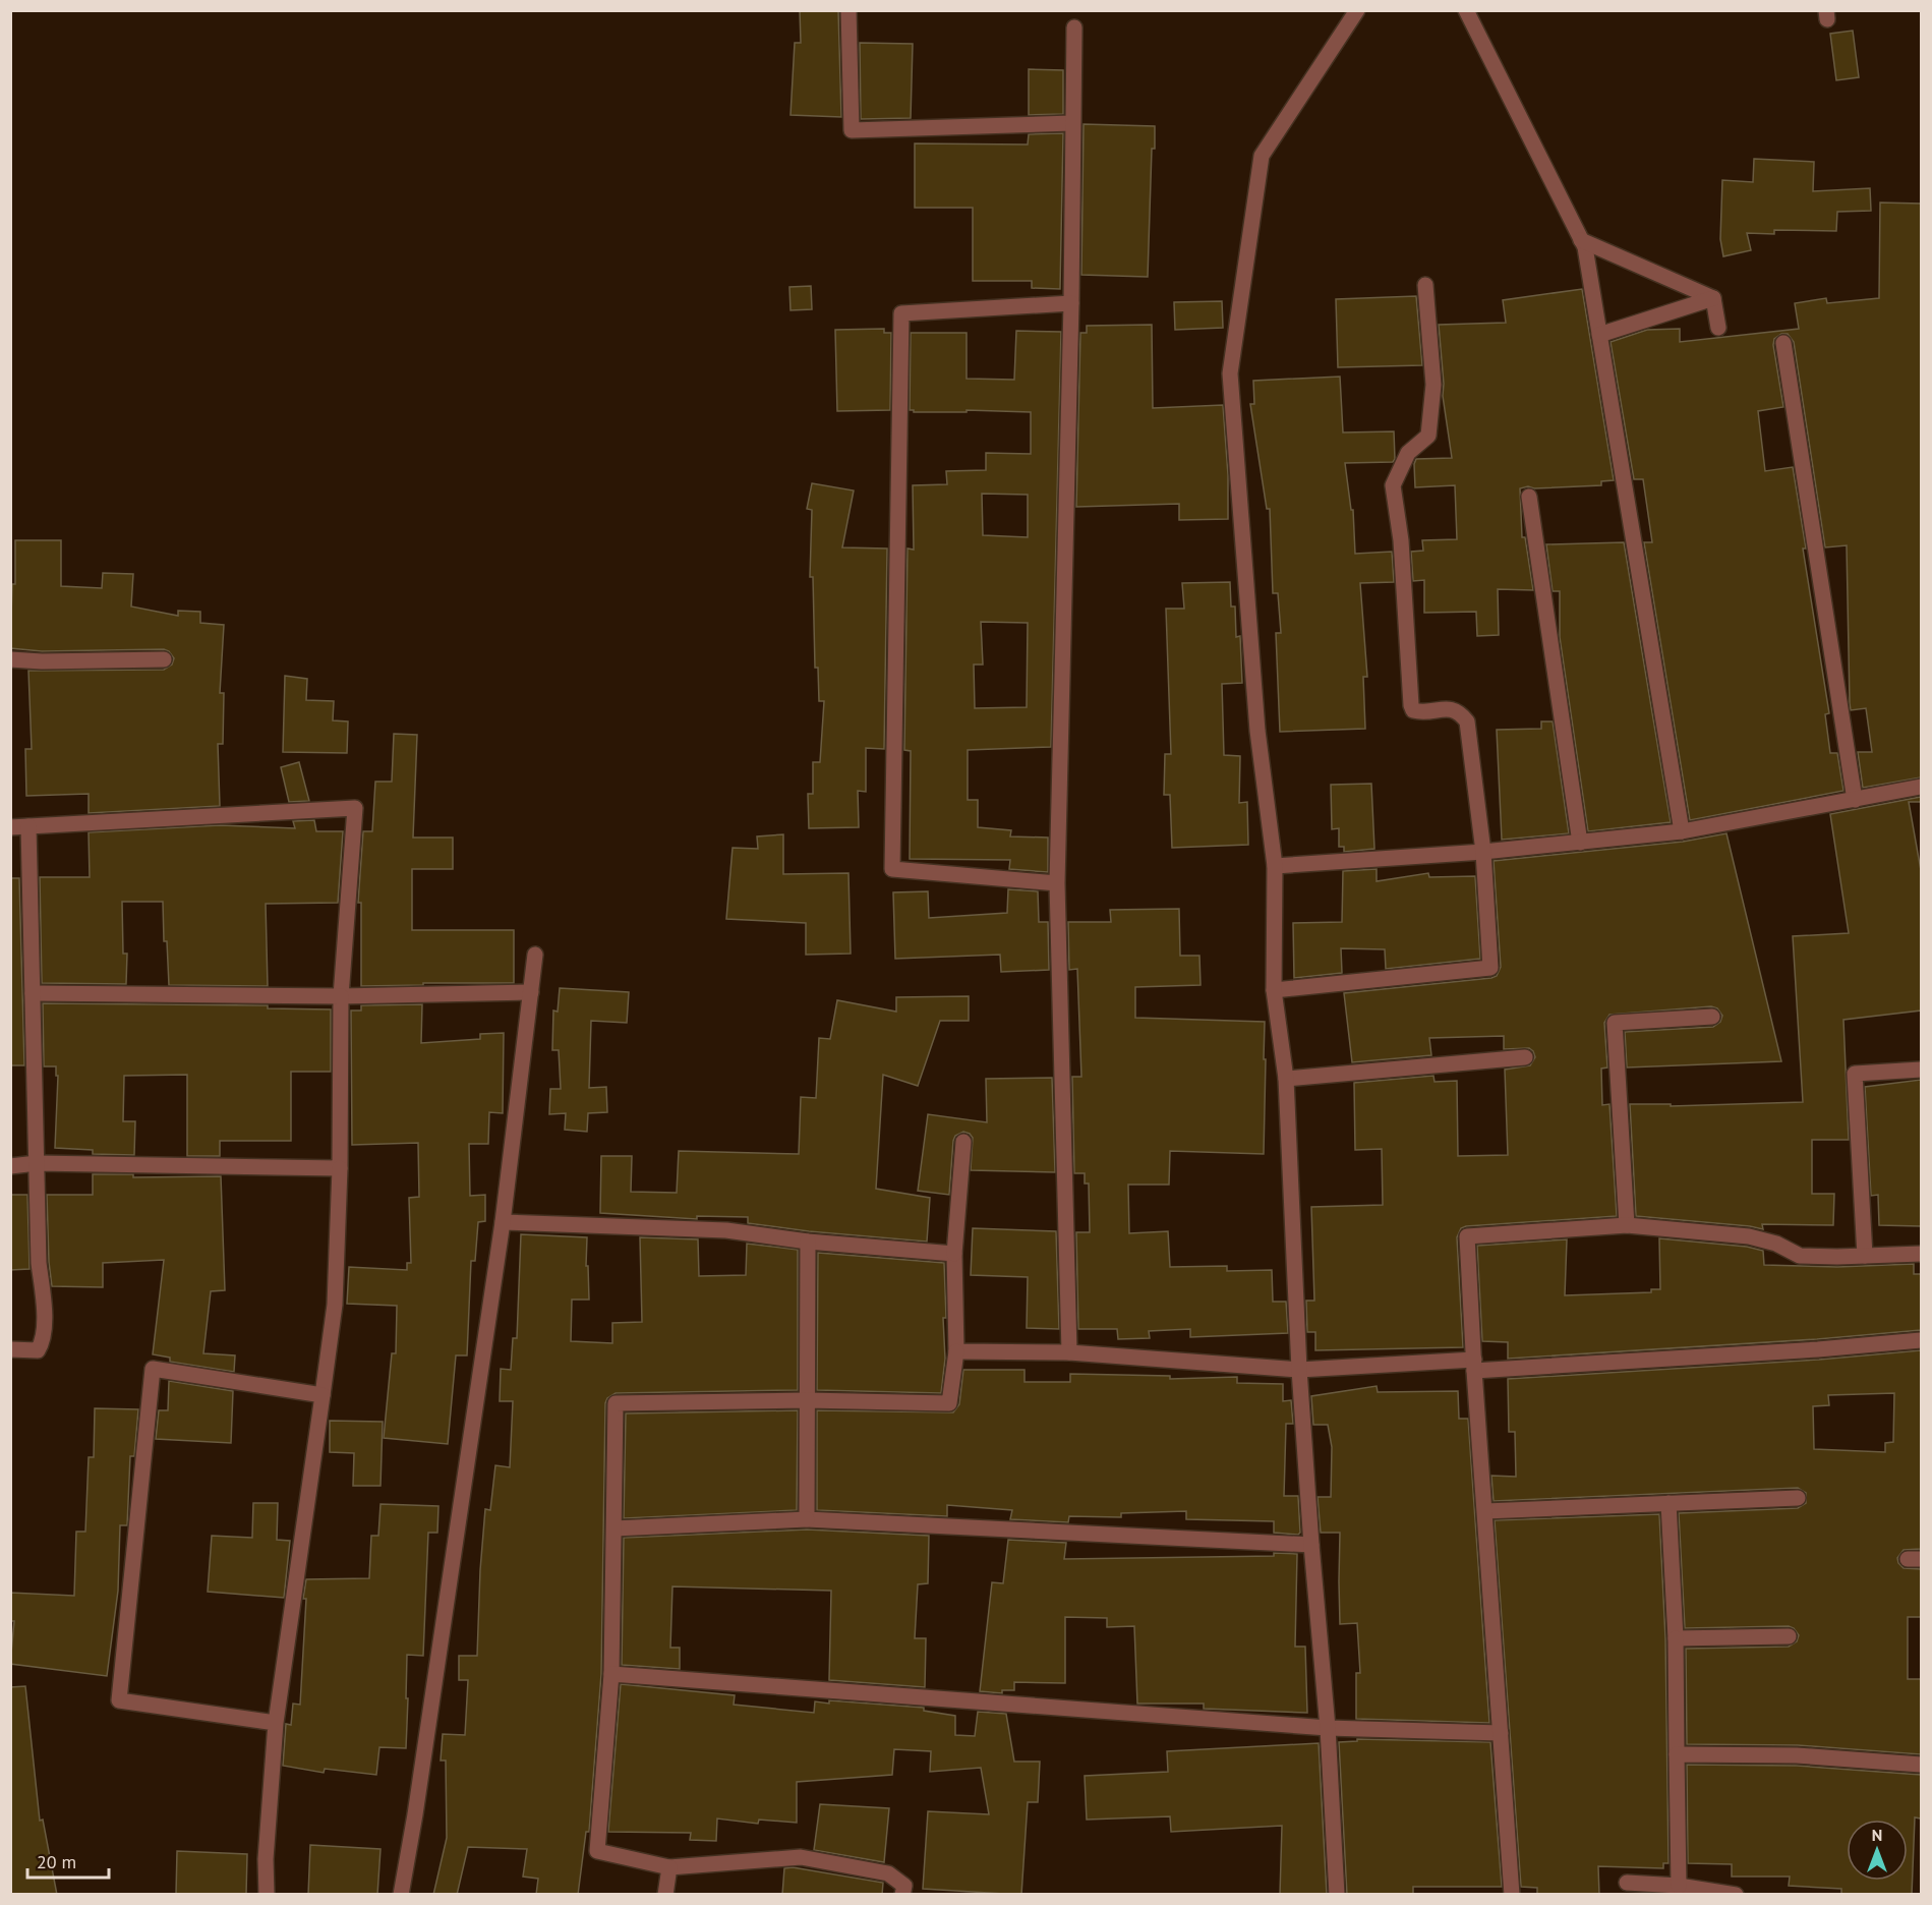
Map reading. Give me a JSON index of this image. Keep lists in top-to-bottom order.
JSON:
{
  "scale_bar": "20 m",
  "north": "top"
}
